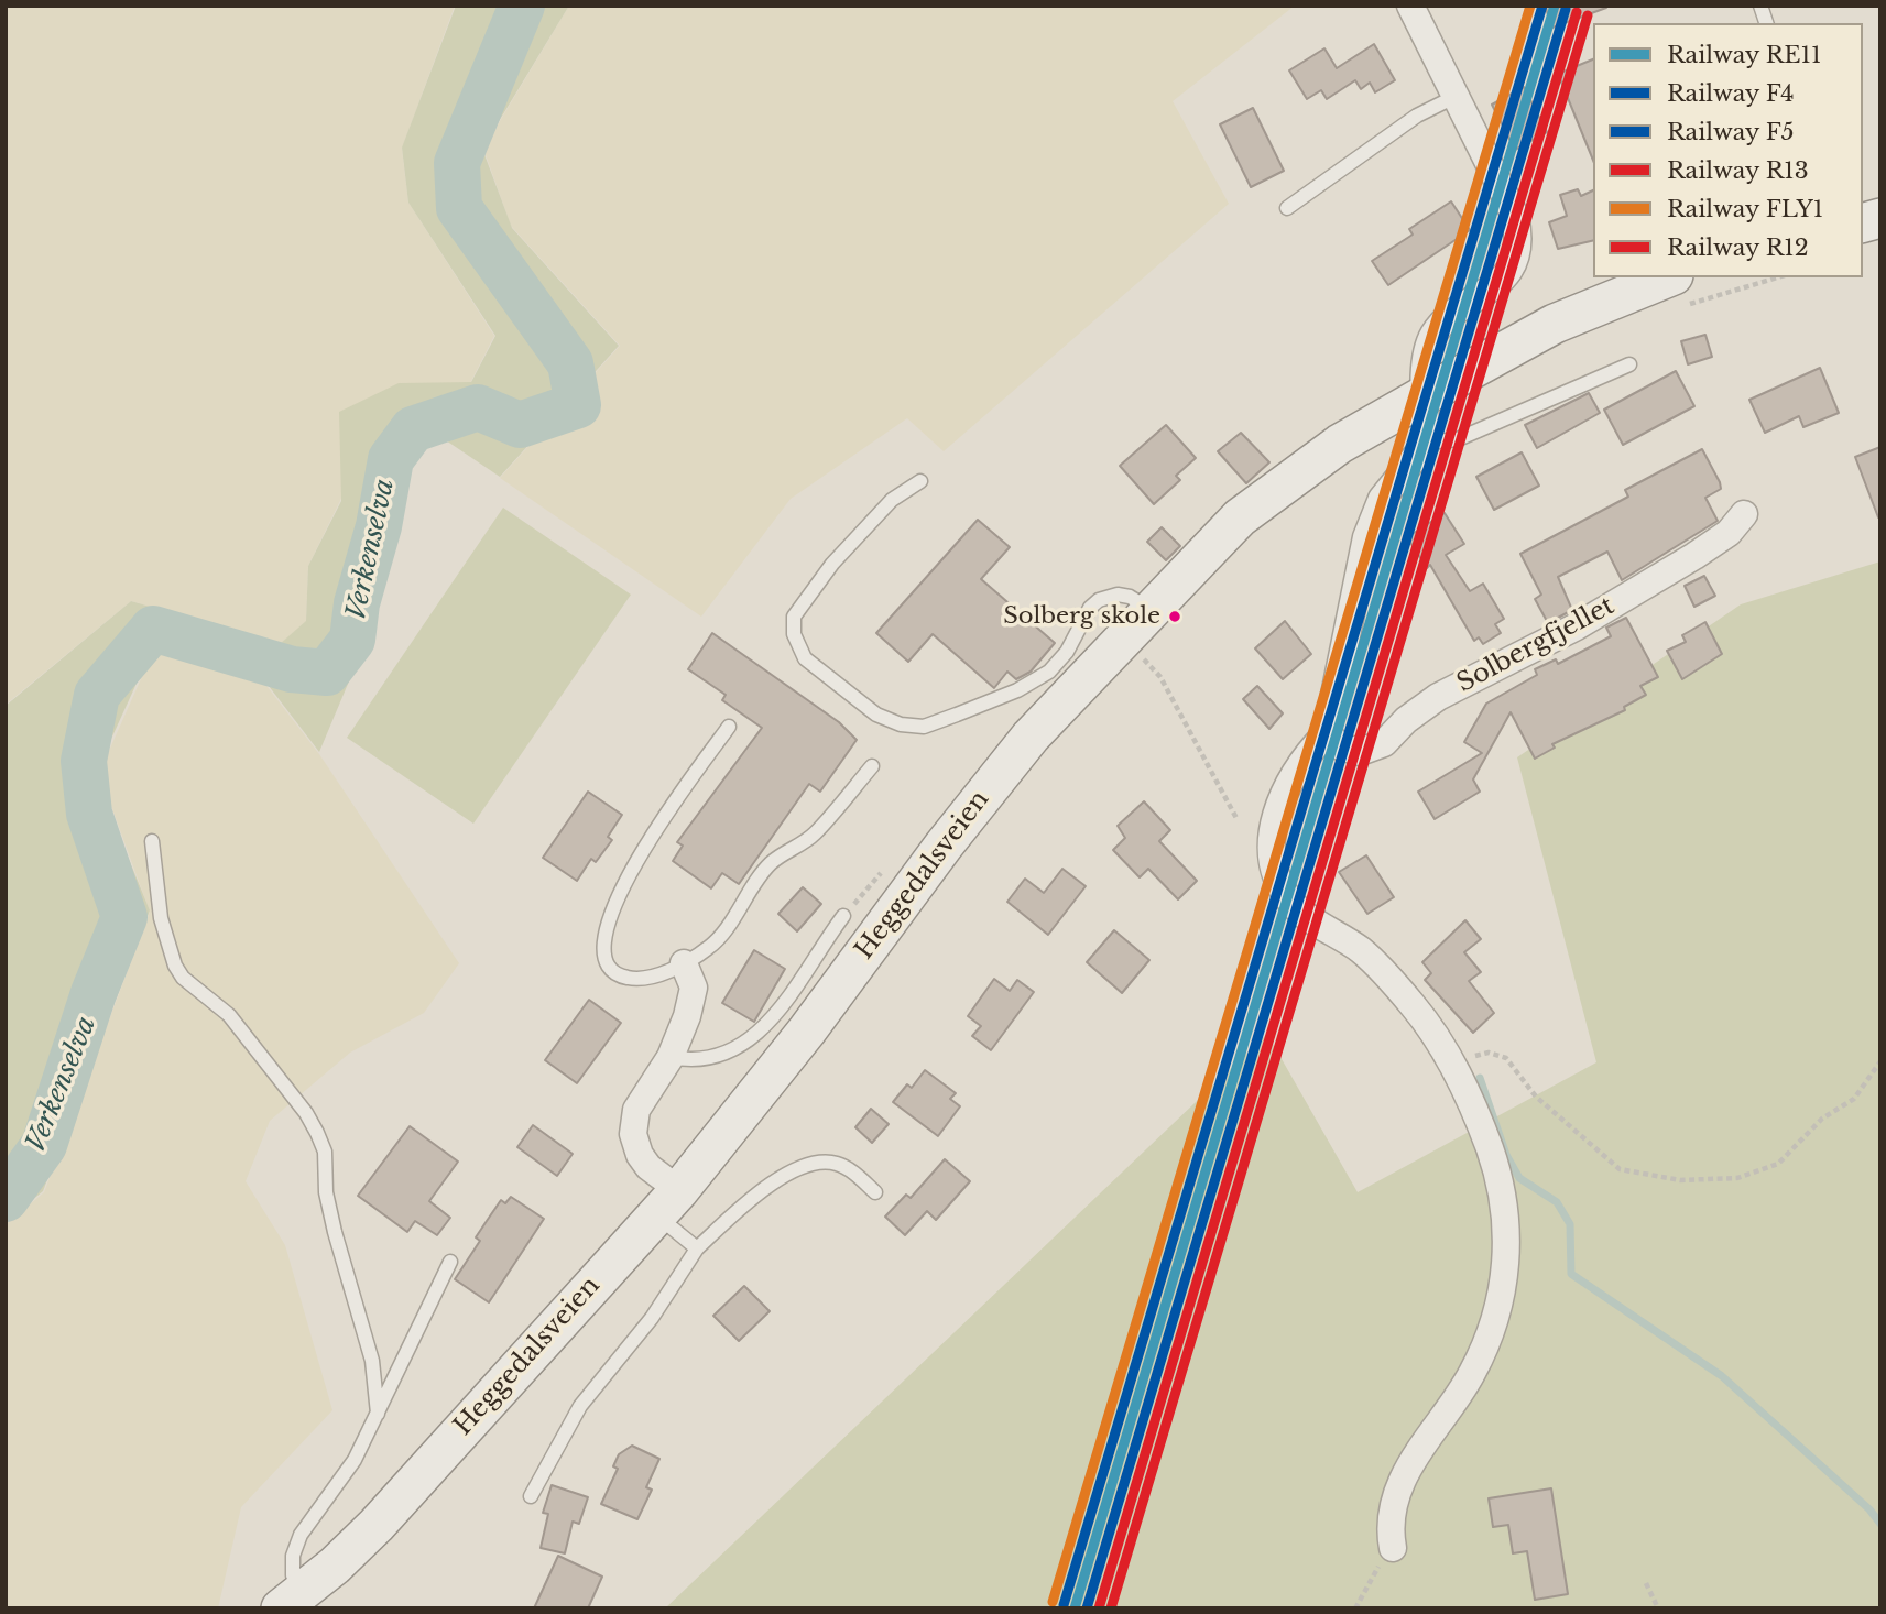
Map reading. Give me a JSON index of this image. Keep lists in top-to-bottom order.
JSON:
{
  "streets": {
    "main road": ["Heggedalsveien"],
    "street": ["Solbergfjellet"]
  },
  "water": ["Verkenselva"],
  "places": ["Solberg skole"],
  "lines": [
    "rail line RE11",
    "rail line F5",
    "rail line FLY1",
    "rail line F4",
    "rail line R13",
    "rail line R12"
  ],
  "legend": [
    "Railway RE11",
    "Railway F4",
    "Railway F5",
    "Railway R13",
    "Railway FLY1",
    "Railway R12"
  ]
}
